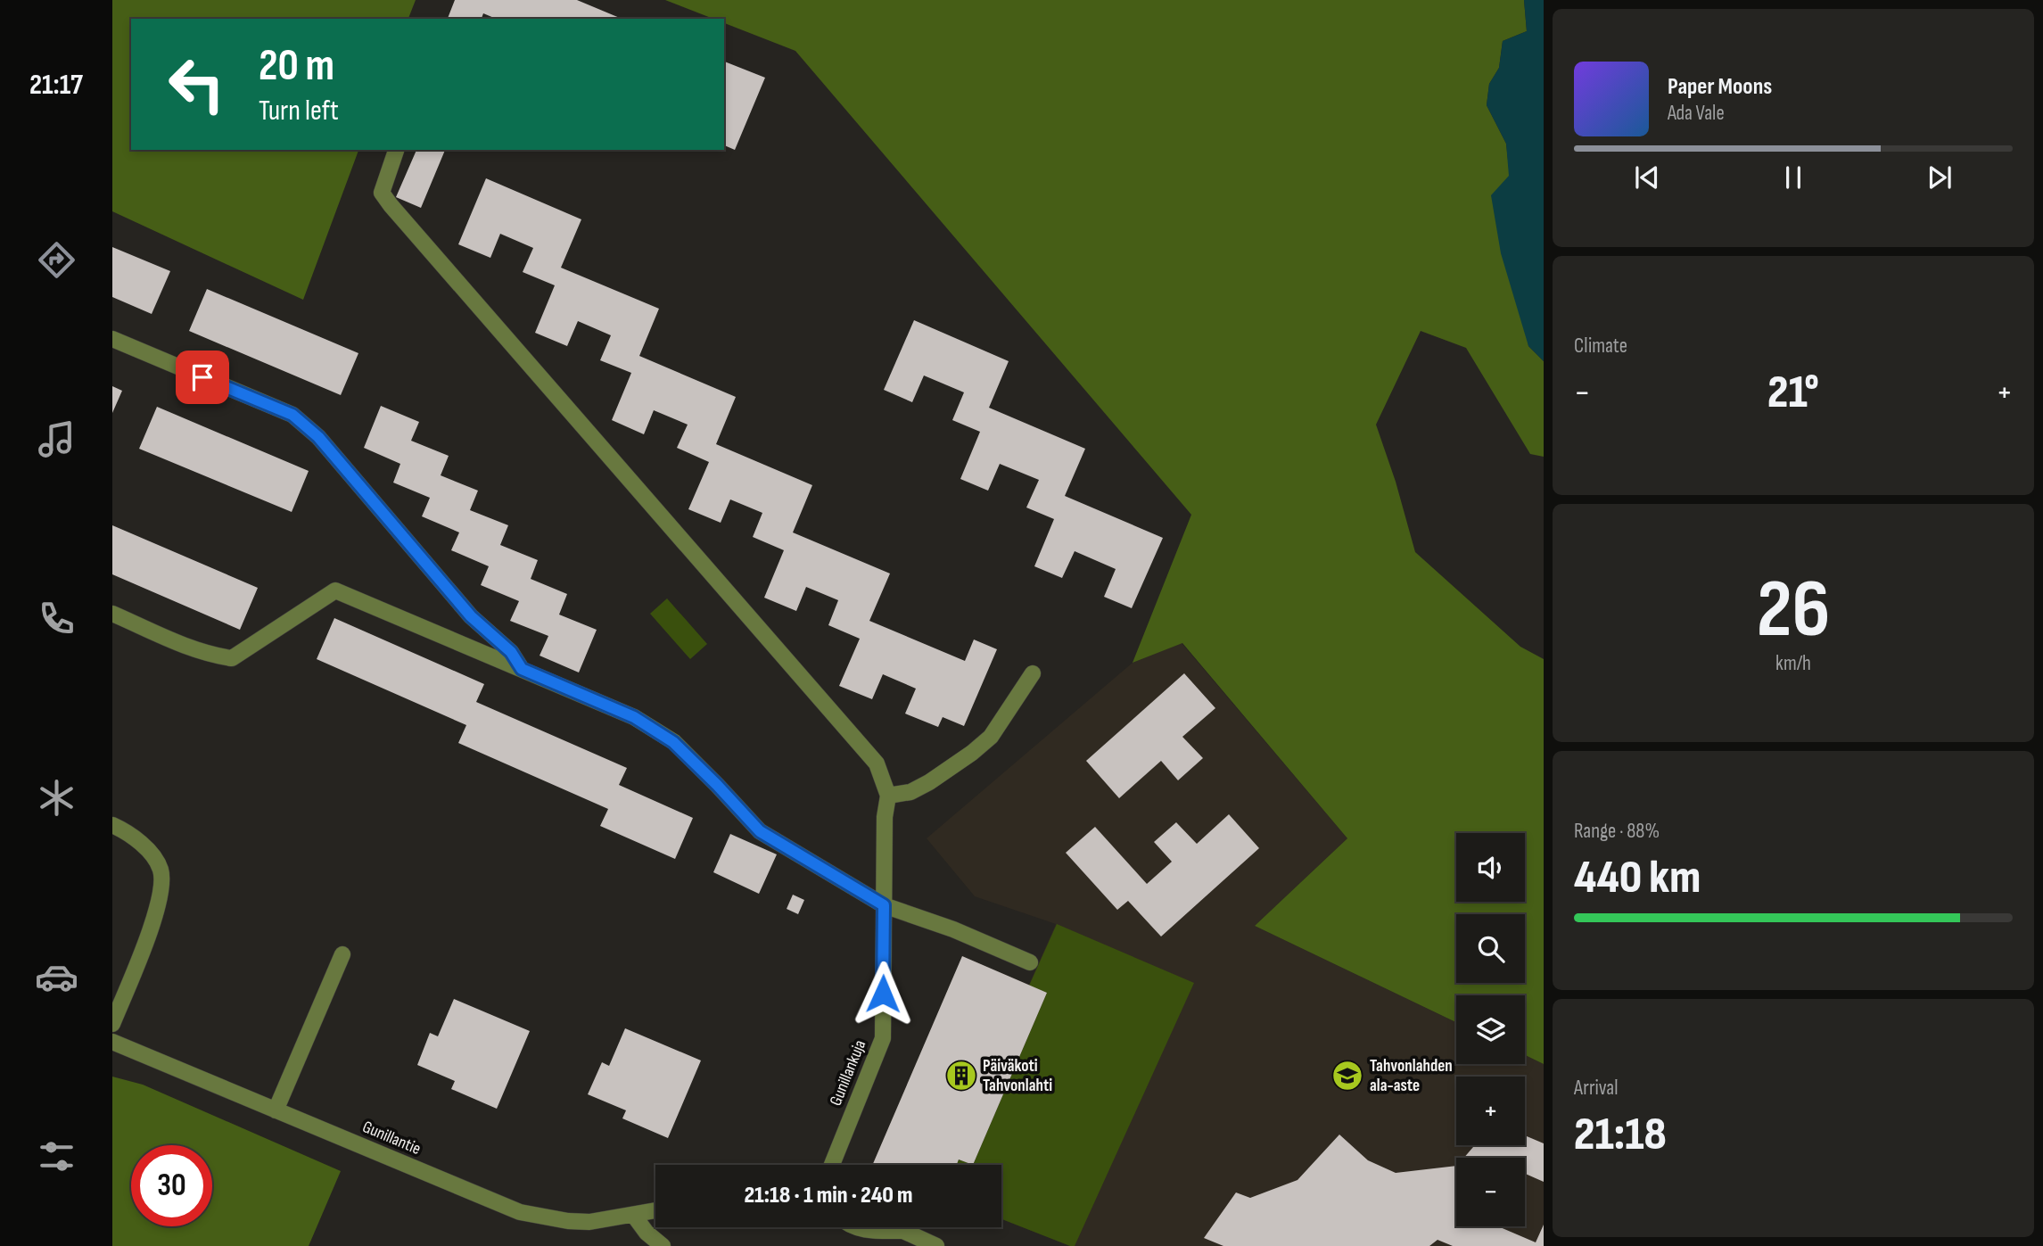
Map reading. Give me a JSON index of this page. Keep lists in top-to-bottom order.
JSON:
{
  "streets": {
    "street": ["Gunillankuja", "Gunillantie"]
  },
  "places": {
    "building": ["Päiväkoti Tahvonlahti"],
    "school or university": ["Tahvonlahden ala-aste"]
  },
  "page": {
    "tabs": "21:17",
    "turn": ["20 m", "Turn left"],
    "song": ["Paper Moons", "Ada Vale"],
    "tile": [
      "Climate",
      ["26", "km/h"],
      ["Range · 88%", "440 km"],
      ["Arrival", "21:18"]
    ],
    "heat": ["−", "21°", "+"],
    "map_buttons": ["+", "−"],
    "limit": "30",
    "trip": "21:18 · 1 min · 240 m"
  }
}
